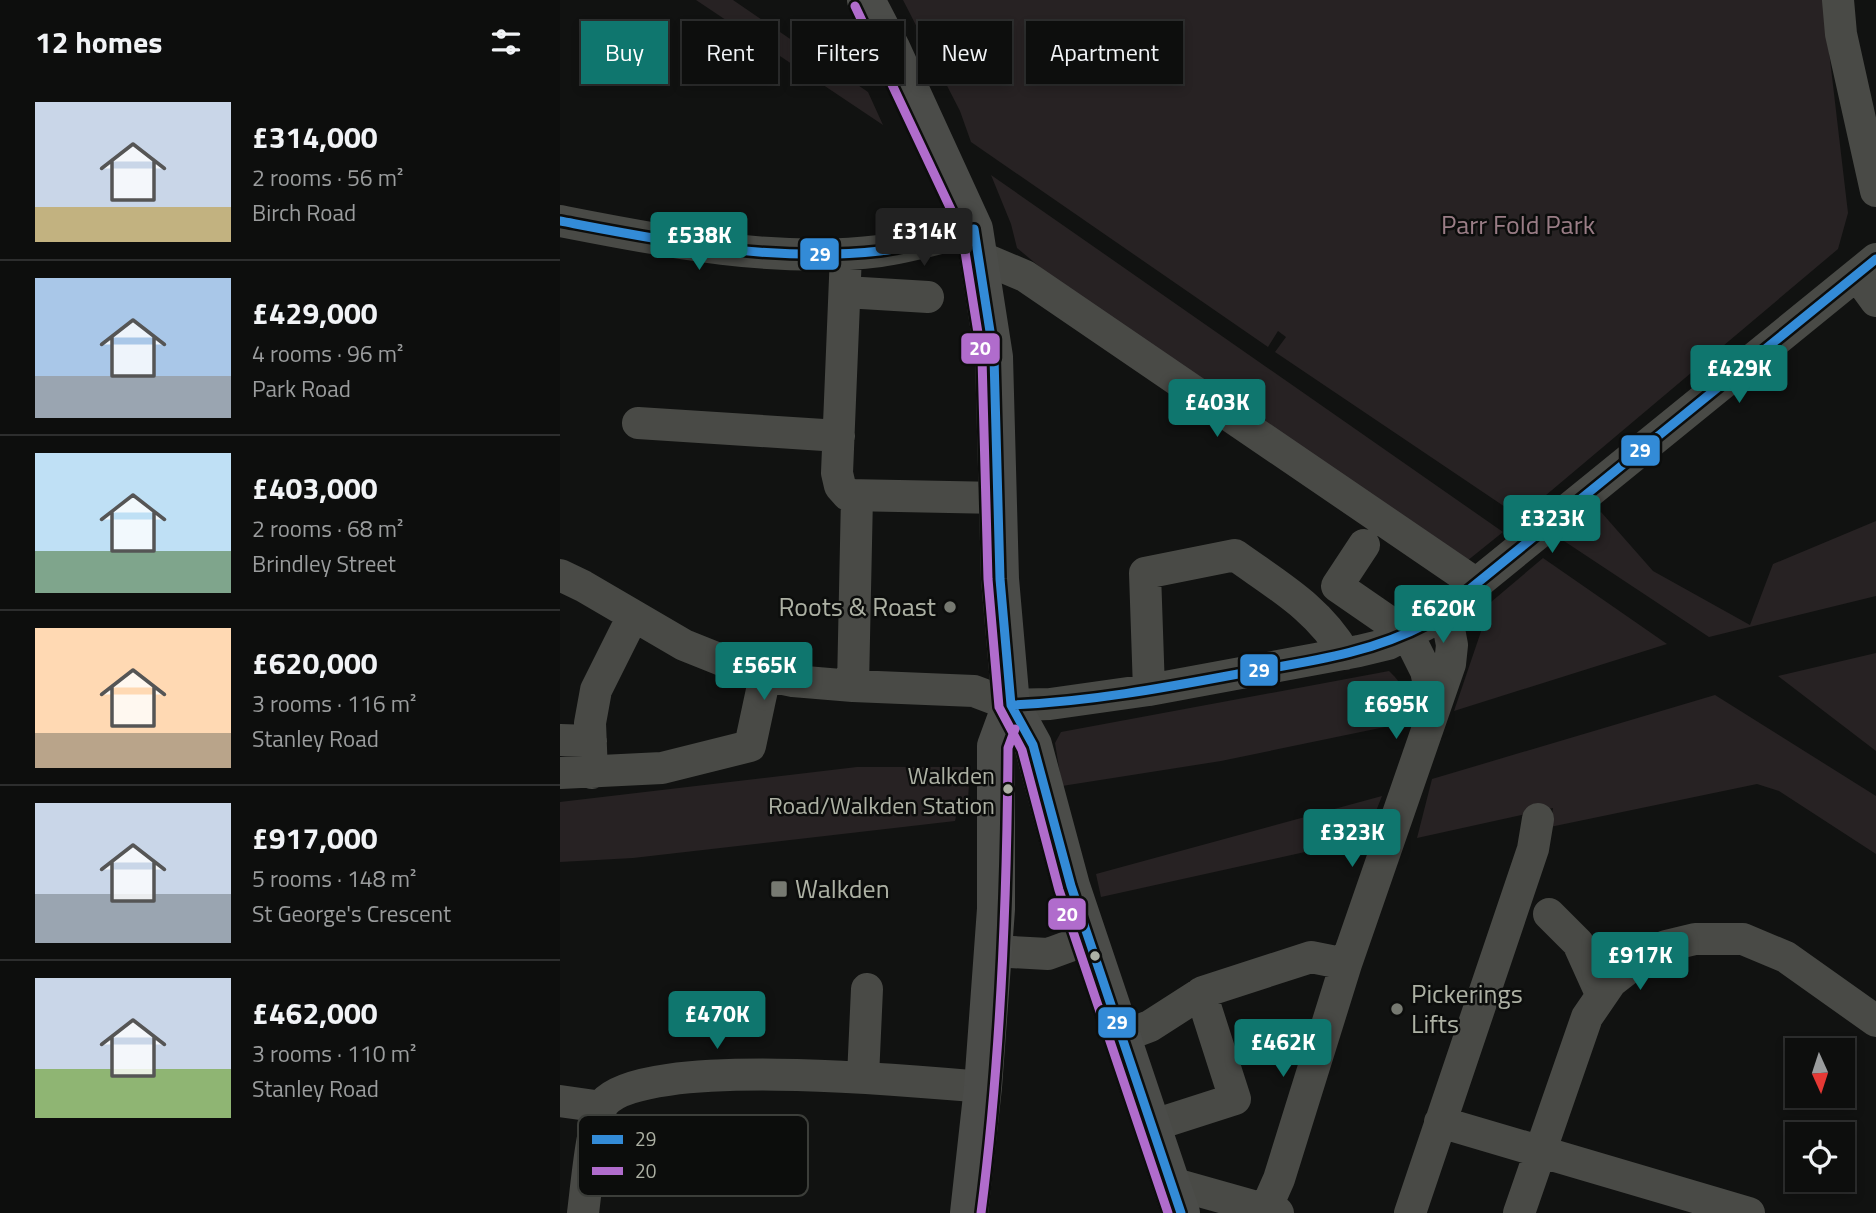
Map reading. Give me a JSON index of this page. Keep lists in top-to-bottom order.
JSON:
{
  "parks": ["Parr Fold Park"],
  "places": {
    "other": ["Roots & Roast", "Walkden Road/Walkden Station", "Pickerings Lifts"],
    "transit": ["Walkden"]
  },
  "lines": ["transit line 20", "transit line 29"],
  "legend": ["29", "20"],
  "north": "bottom",
  "page": {
    "heading": "12 homes",
    "chip": [
      "Buy",
      "Rent",
      "Filters",
      "New",
      "Apartment"
    ],
    "list": [
      {
        "name": "£314,000",
        "note": "2 rooms · 56 m² · Birch Road"
      },
      {
        "name": "£429,000",
        "note": "4 rooms · 96 m² · Park Road"
      },
      {
        "name": "£403,000",
        "note": "2 rooms · 68 m² · Brindley Street"
      },
      {
        "name": "£620,000",
        "note": "3 rooms · 116 m² · Stanley Road"
      },
      {
        "name": "£917,000",
        "note": "5 rooms · 148 m² · St George's Crescent"
      },
      {
        "name": "£462,000",
        "note": "3 rooms · 110 m² · Stanley Road"
      }
    ],
    "price": [
      "£314K",
      "£538K",
      "£429K",
      "£403K",
      "£323K",
      "£620K",
      "£565K",
      "£695K",
      "£323K",
      "£917K",
      "£470K",
      "£462K"
    ]
  }
}
